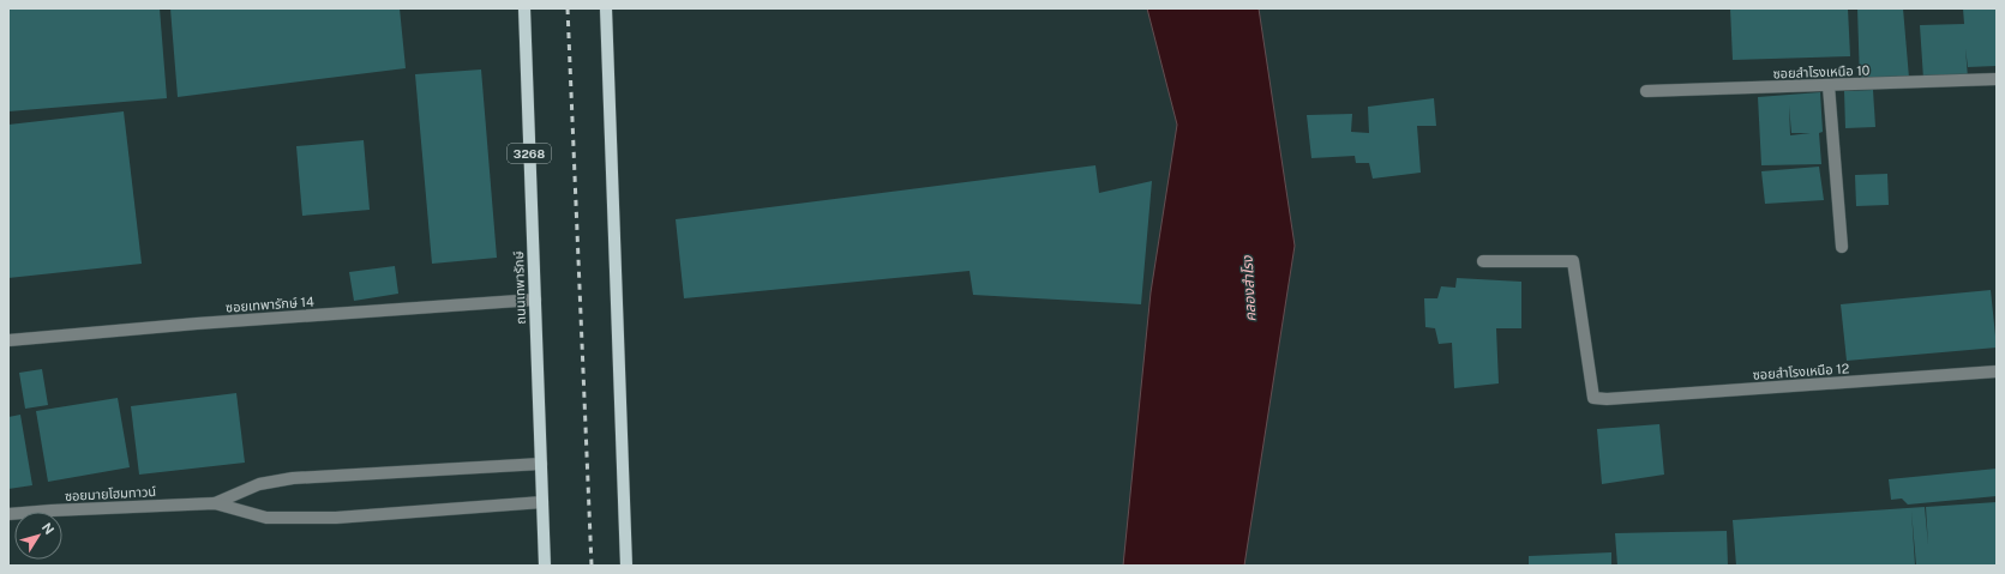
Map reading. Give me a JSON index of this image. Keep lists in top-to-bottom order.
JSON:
{
  "streets": {
    "main road": ["3268", "ถนนเทพารักษ์"],
    "street": [
      "ซอยสำโรงเหนือ 10",
      "ซอยเทพารักษ์ 14",
      "ซอยสำโรงเหนือ 12",
      "ซอยมายโฮมทาวน์"
    ]
  },
  "crossings": [
    ["ถนนเทพารักษ์", "ซอยเทพารักษ์ 14"]
  ],
  "water": ["คลองสำโรง"],
  "north": "top right"
}
